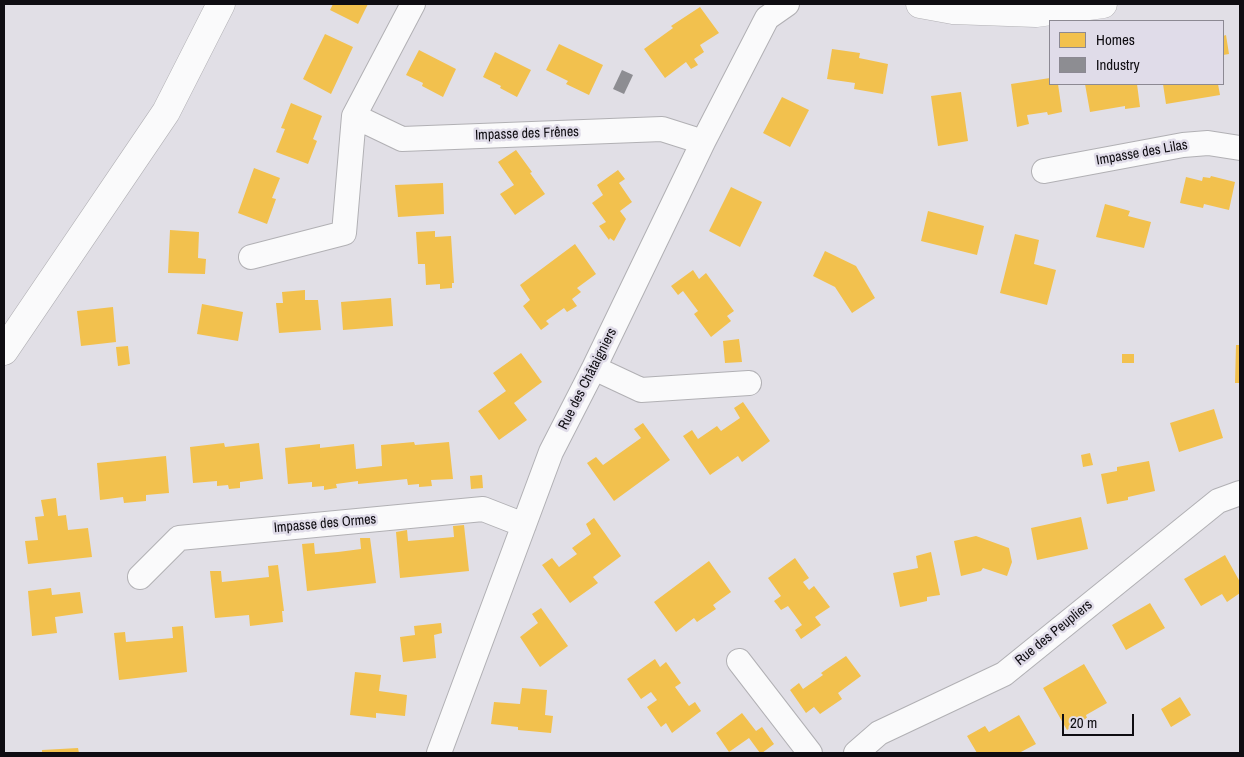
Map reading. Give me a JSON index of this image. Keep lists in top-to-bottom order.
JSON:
{
  "streets": {
    "street": [
      "Impasse des Frênes",
      "Impasse des Lilas",
      "Rue des Châtaigniers",
      "Impasse des Ormes",
      "Rue des Peupliers"
    ]
  },
  "crossings": [
    ["Impasse des Frênes", "Rue des Châtaigniers"],
    ["Rue des Châtaigniers", "Impasse des Ormes"]
  ],
  "legend": ["Homes", "Industry"],
  "scale_bar": "20 m"
}
